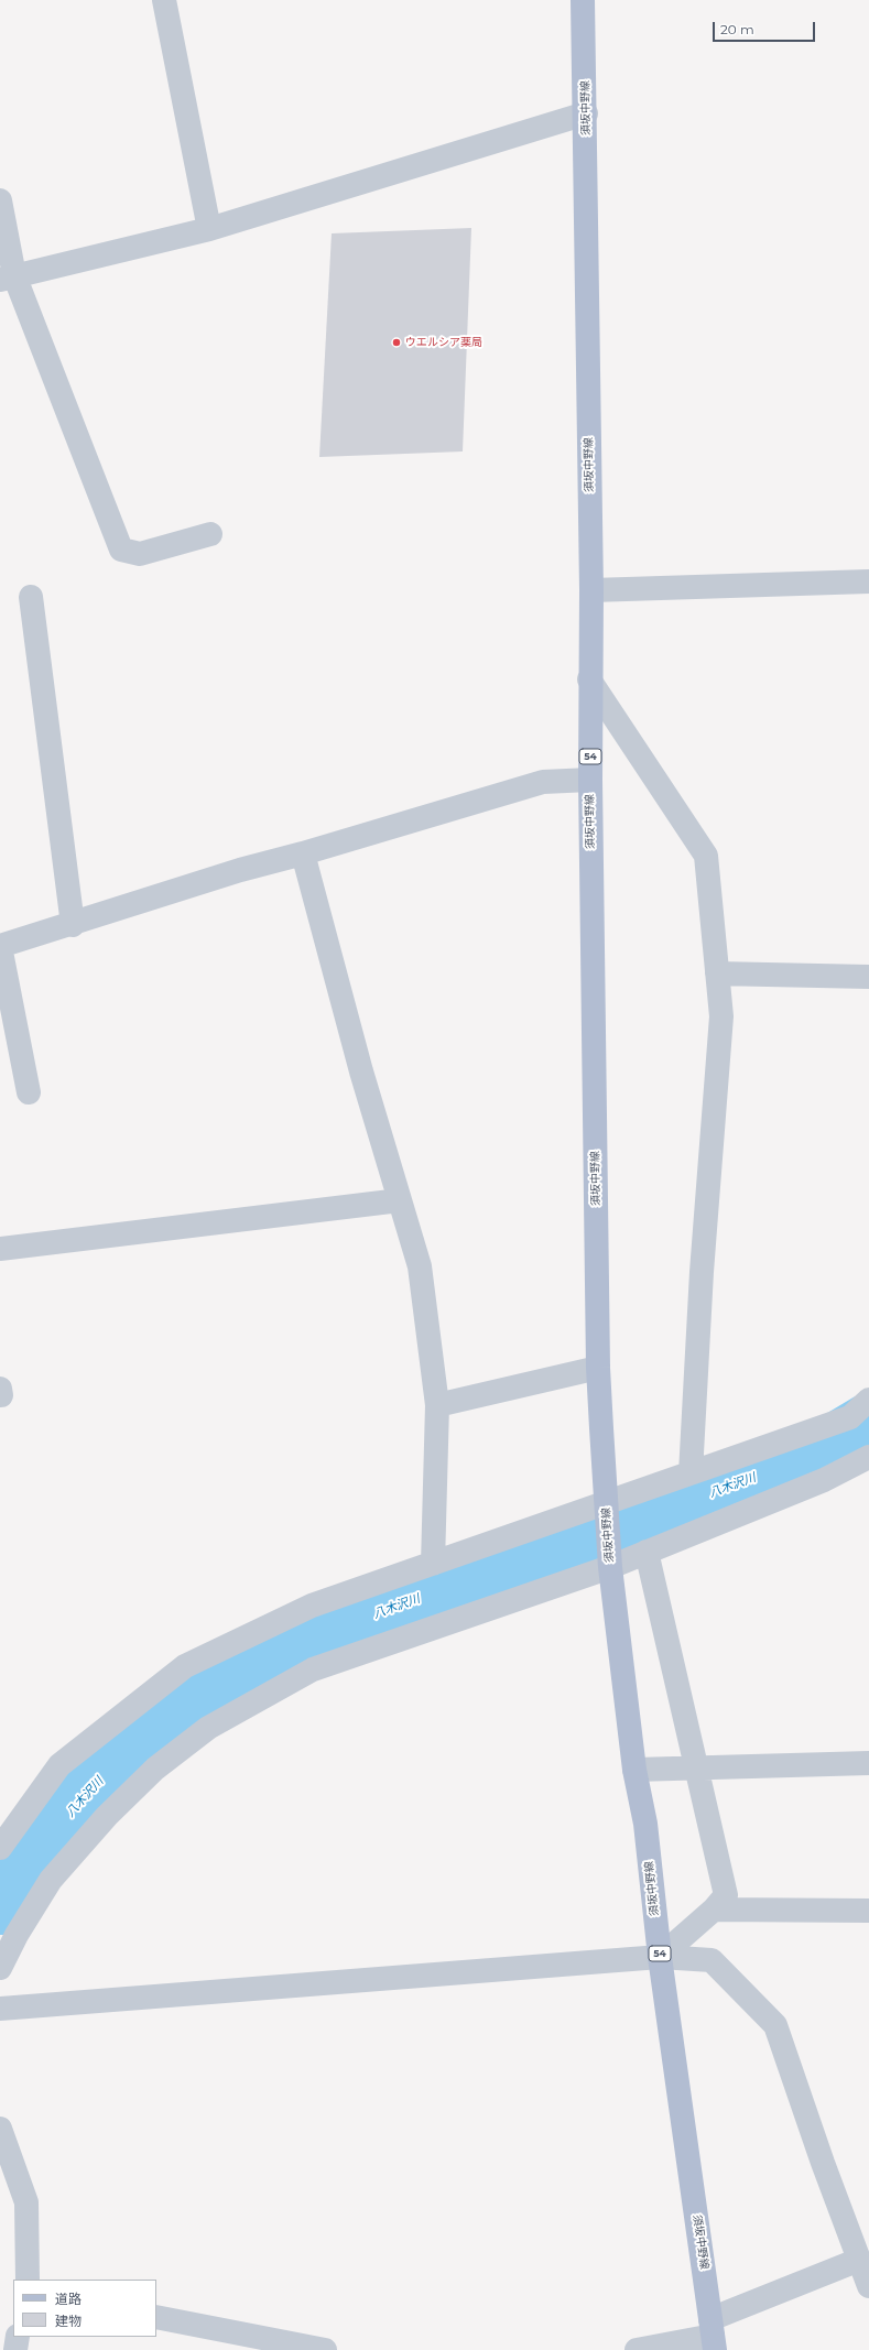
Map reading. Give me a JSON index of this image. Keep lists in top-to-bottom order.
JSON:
{
  "streets": {
    "main road": ["須坂中野線", "54"]
  },
  "water": ["八木沢川"],
  "places": ["ウエルシア薬局"],
  "legend": ["道路", "建物"],
  "scale_bar": "20 m"
}
